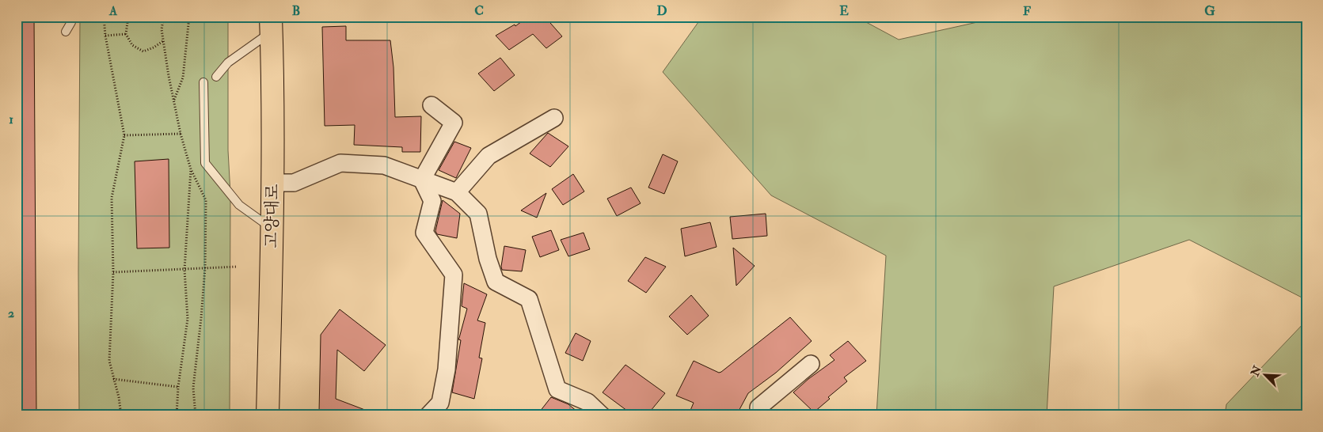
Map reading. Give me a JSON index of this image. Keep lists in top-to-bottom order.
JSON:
{
  "streets": {
    "main road": ["고양대로"]
  },
  "north": "top left",
  "grid": {
    "columns": [
      "A",
      "B",
      "C",
      "D",
      "E",
      "F",
      "G"
    ],
    "rows": ["1", "2"]
  }
}
